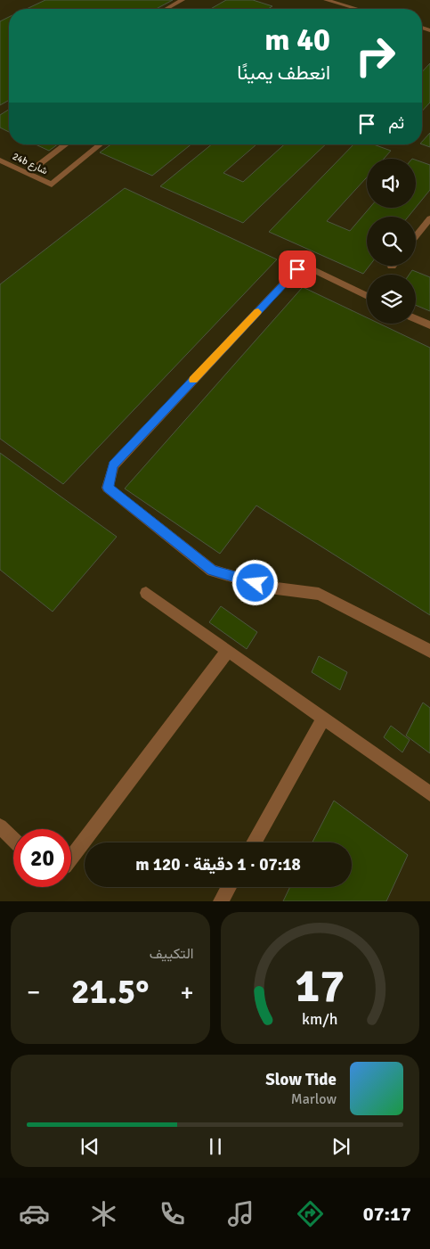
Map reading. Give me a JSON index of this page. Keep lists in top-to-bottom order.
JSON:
{
  "streets": {
    "street": ["24b شارع"]
  },
  "page": {
    "turn": ["40 m", "انعطف يمينًا"],
    "then": "ثم",
    "limit": "20",
    "trip": "07:18 · 1 دقيقة · 120 m",
    "tile": "التكييف",
    "heat": ["−", "21.5°", "+"],
    "song": ["Slow Tide", "Marlow"],
    "tabs": "07:17",
    "gauge": ["17", "km/h"]
  }
}
